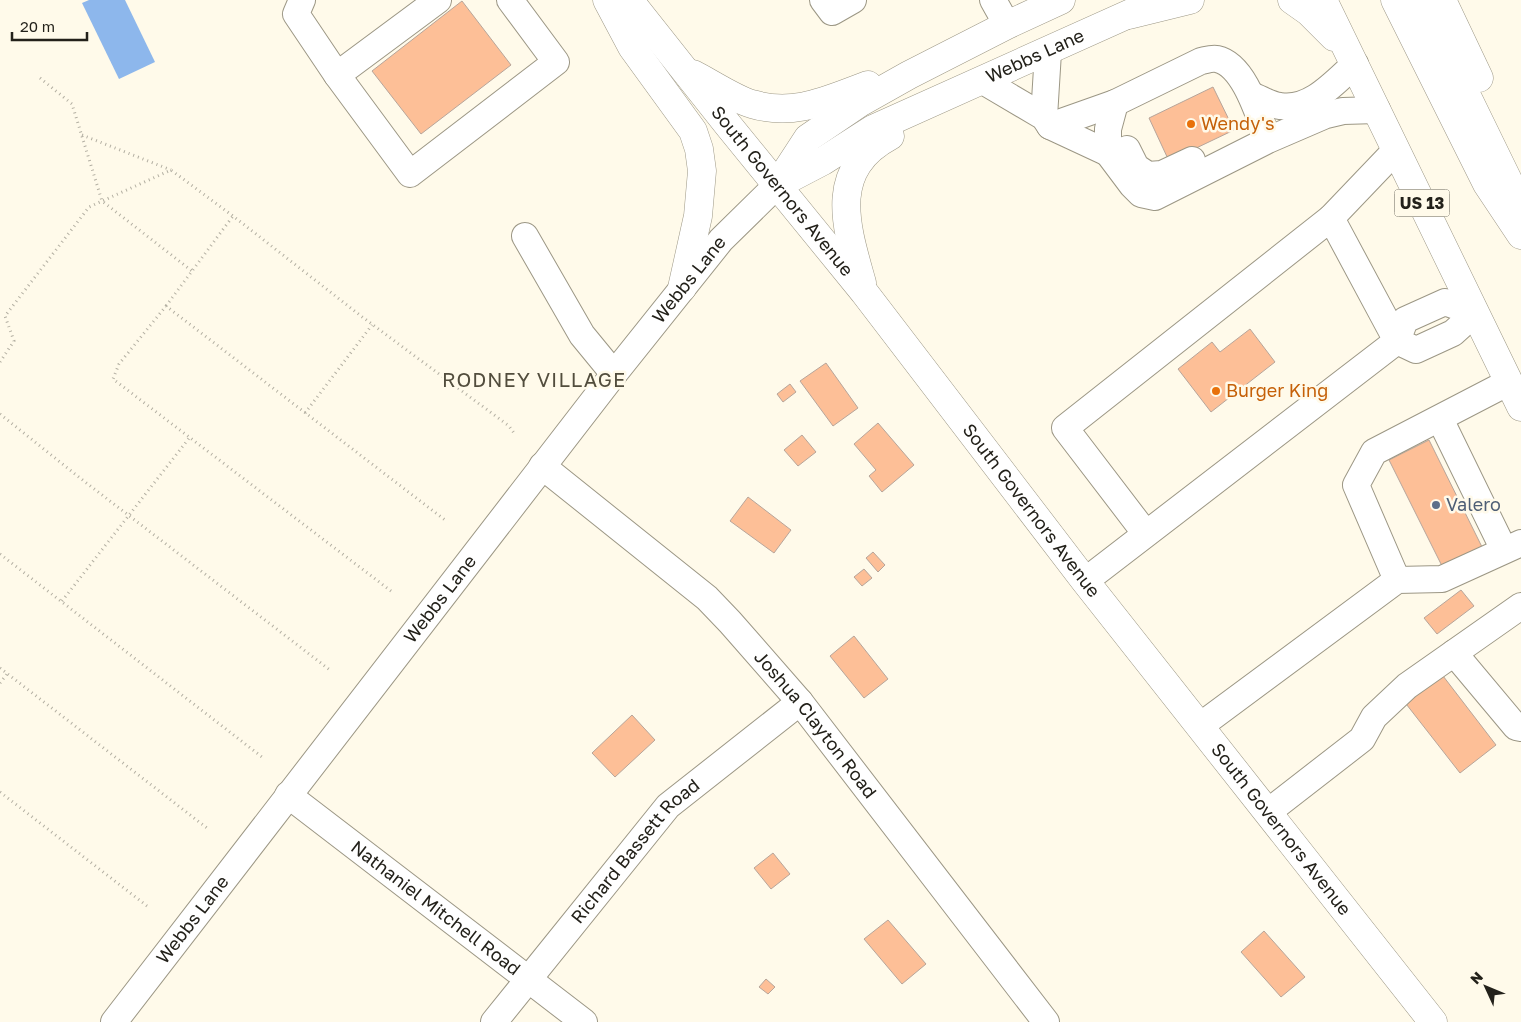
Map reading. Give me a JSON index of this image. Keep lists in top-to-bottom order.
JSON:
{
  "streets": {
    "main road": ["Webbs Lane", "South Governors Avenue", "US 13"],
    "street": ["Joshua Clayton Road", "Richard Bassett Road", "Nathaniel Mitchell Road"]
  },
  "crossings": [
    ["Webbs Lane", "South Governors Avenue"],
    ["Webbs Lane", "Joshua Clayton Road"],
    ["Webbs Lane", "Nathaniel Mitchell Road"],
    ["Joshua Clayton Road", "Richard Bassett Road"],
    ["Richard Bassett Road", "Nathaniel Mitchell Road"]
  ],
  "districts": ["RODNEY VILLAGE"],
  "places": ["Wendy's", "Burger King", "Valero"],
  "scale_bar": "20 m",
  "north": "top left"
}
